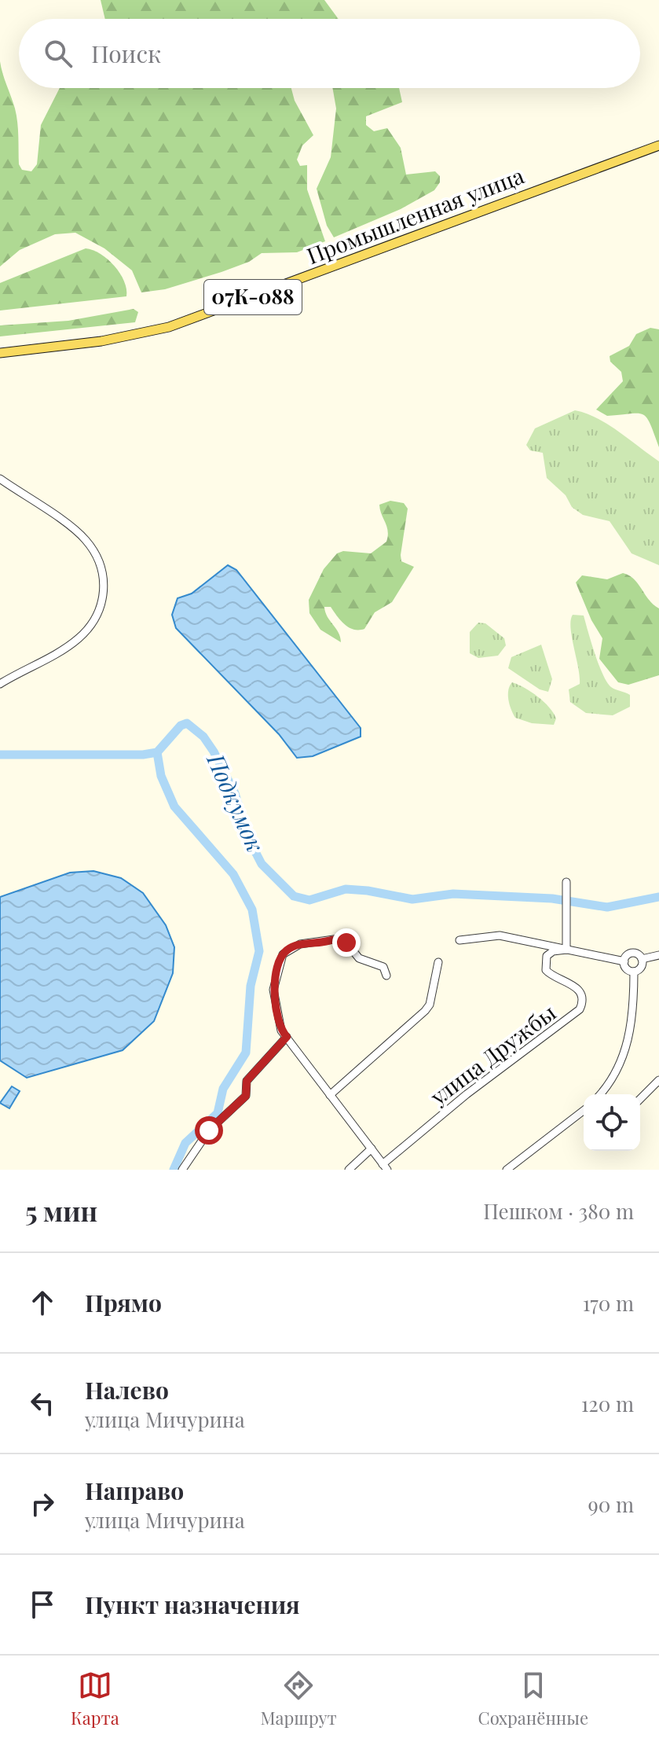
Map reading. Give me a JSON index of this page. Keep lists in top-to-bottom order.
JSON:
{
  "streets": {
    "main road": ["Промышленная улица", "07К-088"],
    "street": ["улица Дружбы"]
  },
  "water": ["Подкумок"],
  "page": {
    "search": "Поиск",
    "heading": ["5 мин", "Пешком · 380 m"],
    "list": [
      ["Прямо", "170 m"],
      ["Налево", "улица Мичурина", "120 m"],
      ["Направо", "улица Мичурина", "90 m"],
      "Пункт назначения"
    ],
    "nav": ["Карта", "Маршрут", "Сохранённые"]
  }
}
